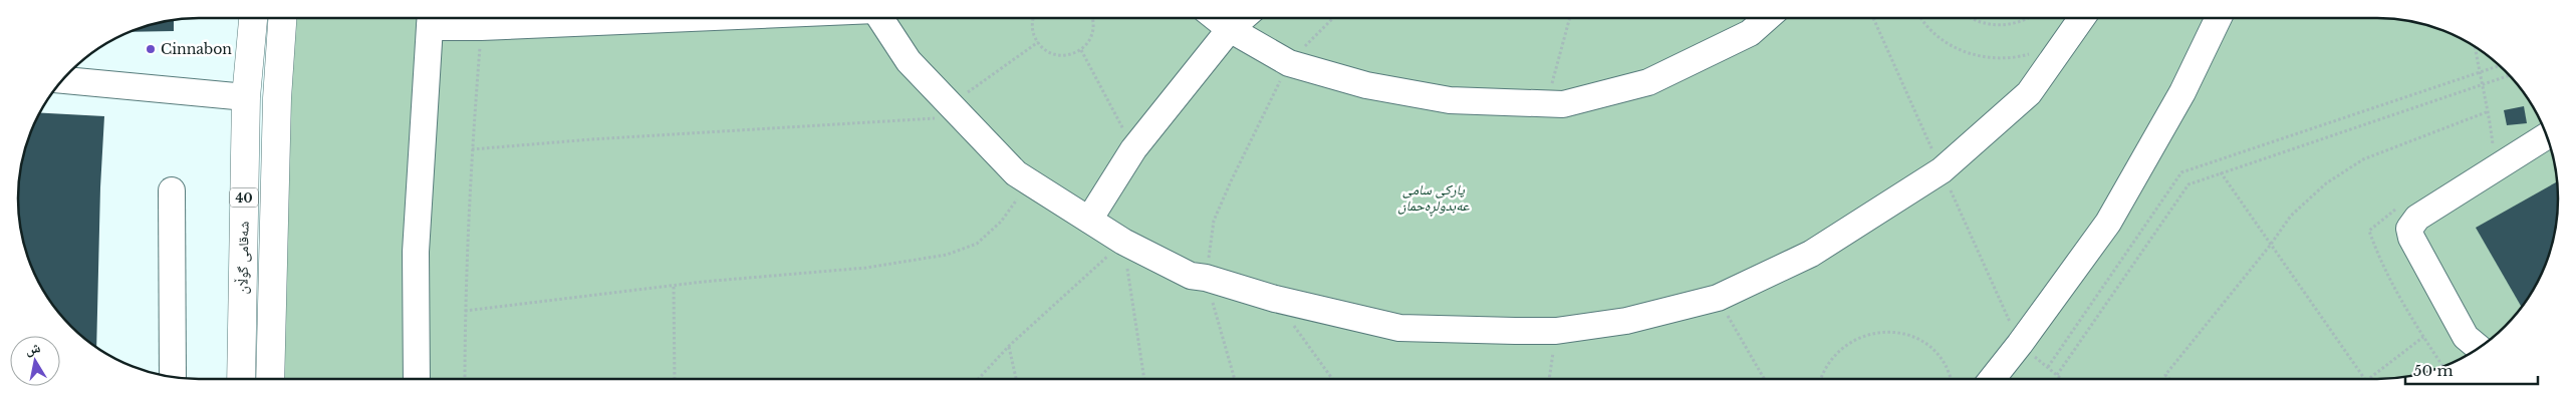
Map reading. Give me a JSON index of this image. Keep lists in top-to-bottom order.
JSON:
{
  "streets": {
    "main road": ["40", "شەقامی گوڵان"]
  },
  "parks": ["پارکی سامی عەبدولڕەحمان"],
  "places": ["Cinnabon"],
  "scale_bar": "50 m",
  "north": "top"
}
